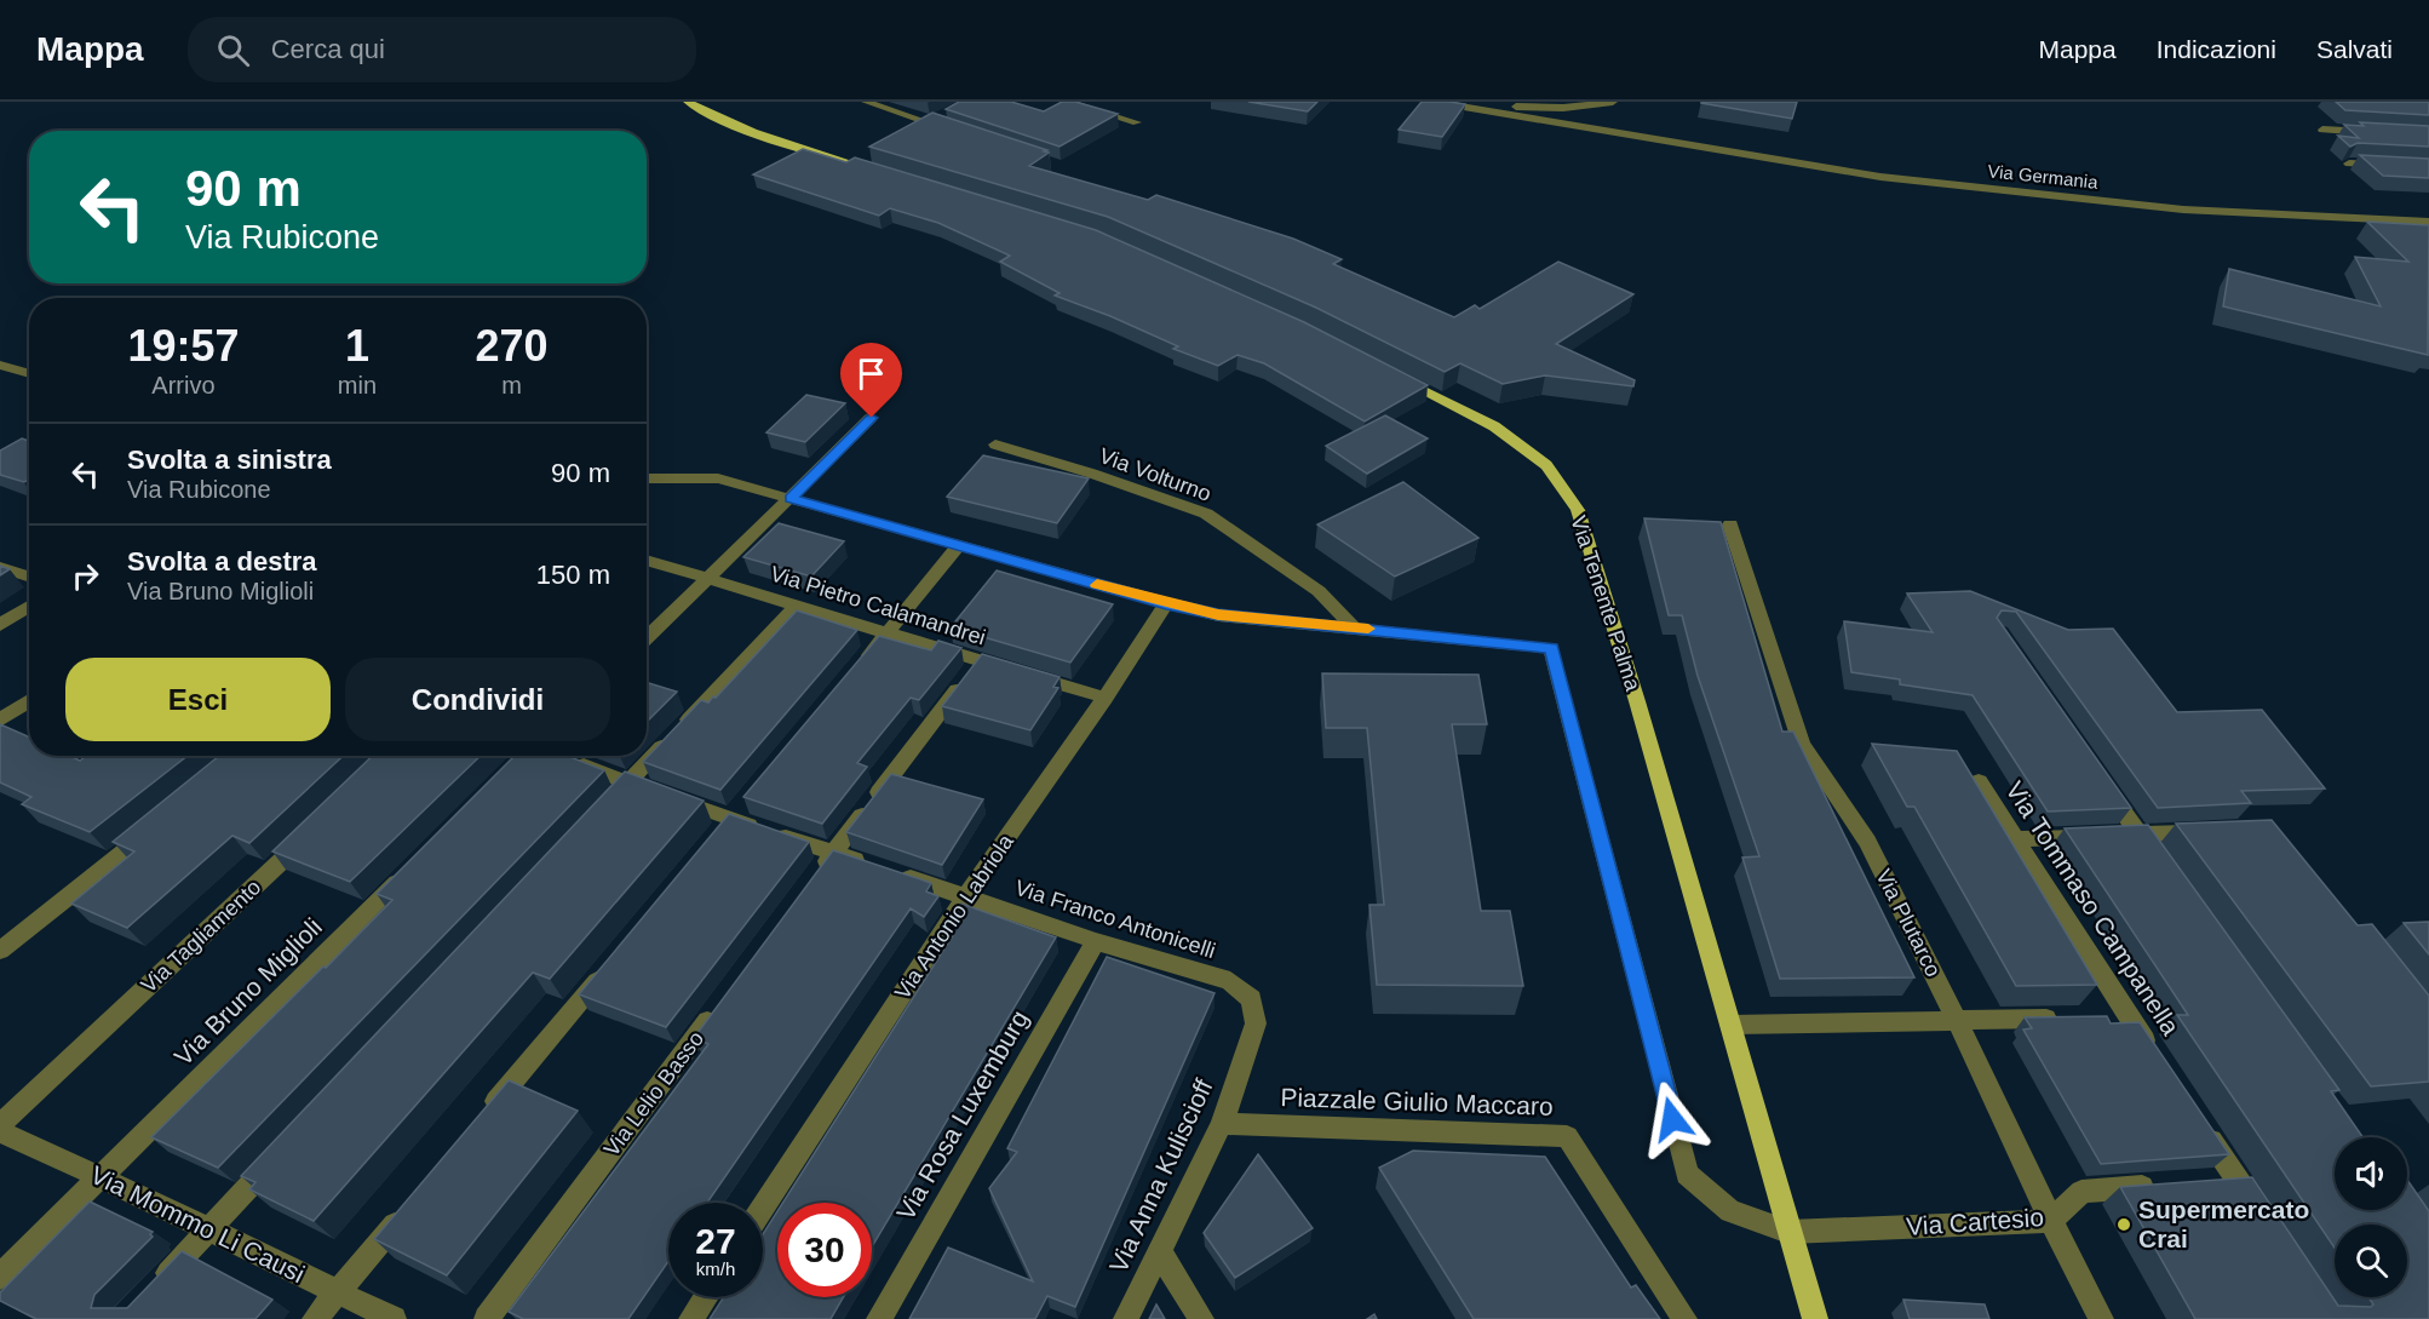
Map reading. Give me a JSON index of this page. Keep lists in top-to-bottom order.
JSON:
{
  "streets": {
    "main road": ["Via Tenente Palma"],
    "street": [
      "Via Germania",
      "Via Volturno",
      "Via Pietro Calamandrei",
      "Via Tommaso Campanella",
      "Via Antonio Labriola",
      "Via Franco Antonicelli",
      "Via Plutarco",
      "Via Tagliamento",
      "Via Bruno Miglioli",
      "Via Lelio Basso",
      "Piazzale Giulio Maccaro",
      "Via Rosa Luxemburg",
      "Via Anna Kuliscioff",
      "Via Cartesio",
      "Via Mommo Li Causi"
    ]
  },
  "crossings": [
    ["Via Tenente Palma", "Via Cartesio"],
    ["Via Pietro Calamandrei", "Via Antonio Labriola"],
    ["Via Antonio Labriola", "Via Franco Antonicelli"],
    ["Via Franco Antonicelli", "Via Rosa Luxemburg"],
    ["Via Franco Antonicelli", "Via Anna Kuliscioff"],
    ["Via Plutarco", "Via Cartesio"],
    ["Via Bruno Miglioli", "Via Mommo Li Causi"],
    ["Piazzale Giulio Maccaro", "Via Anna Kuliscioff"]
  ],
  "places": ["Supermercato Crai"],
  "page": {
    "header": "Mappa",
    "search": "Cerca qui",
    "nav": ["Mappa", "Indicazioni", "Salvati"],
    "turn": ["90 m", "Via Rubicone"],
    "eta": [
      "19:57",
      "Arrivo",
      "1",
      "min",
      "270",
      "m"
    ],
    "list": [
      {
        "name": "Svolta a sinistra",
        "note": "Via Rubicone",
        "value": "90 m"
      },
      {
        "name": "Svolta a destra",
        "note": "Via Bruno Miglioli",
        "value": "150 m"
      }
    ],
    "buttons": ["Esci", "Condividi"],
    "speed": "27 km/h",
    "limit": "30"
  }
}
